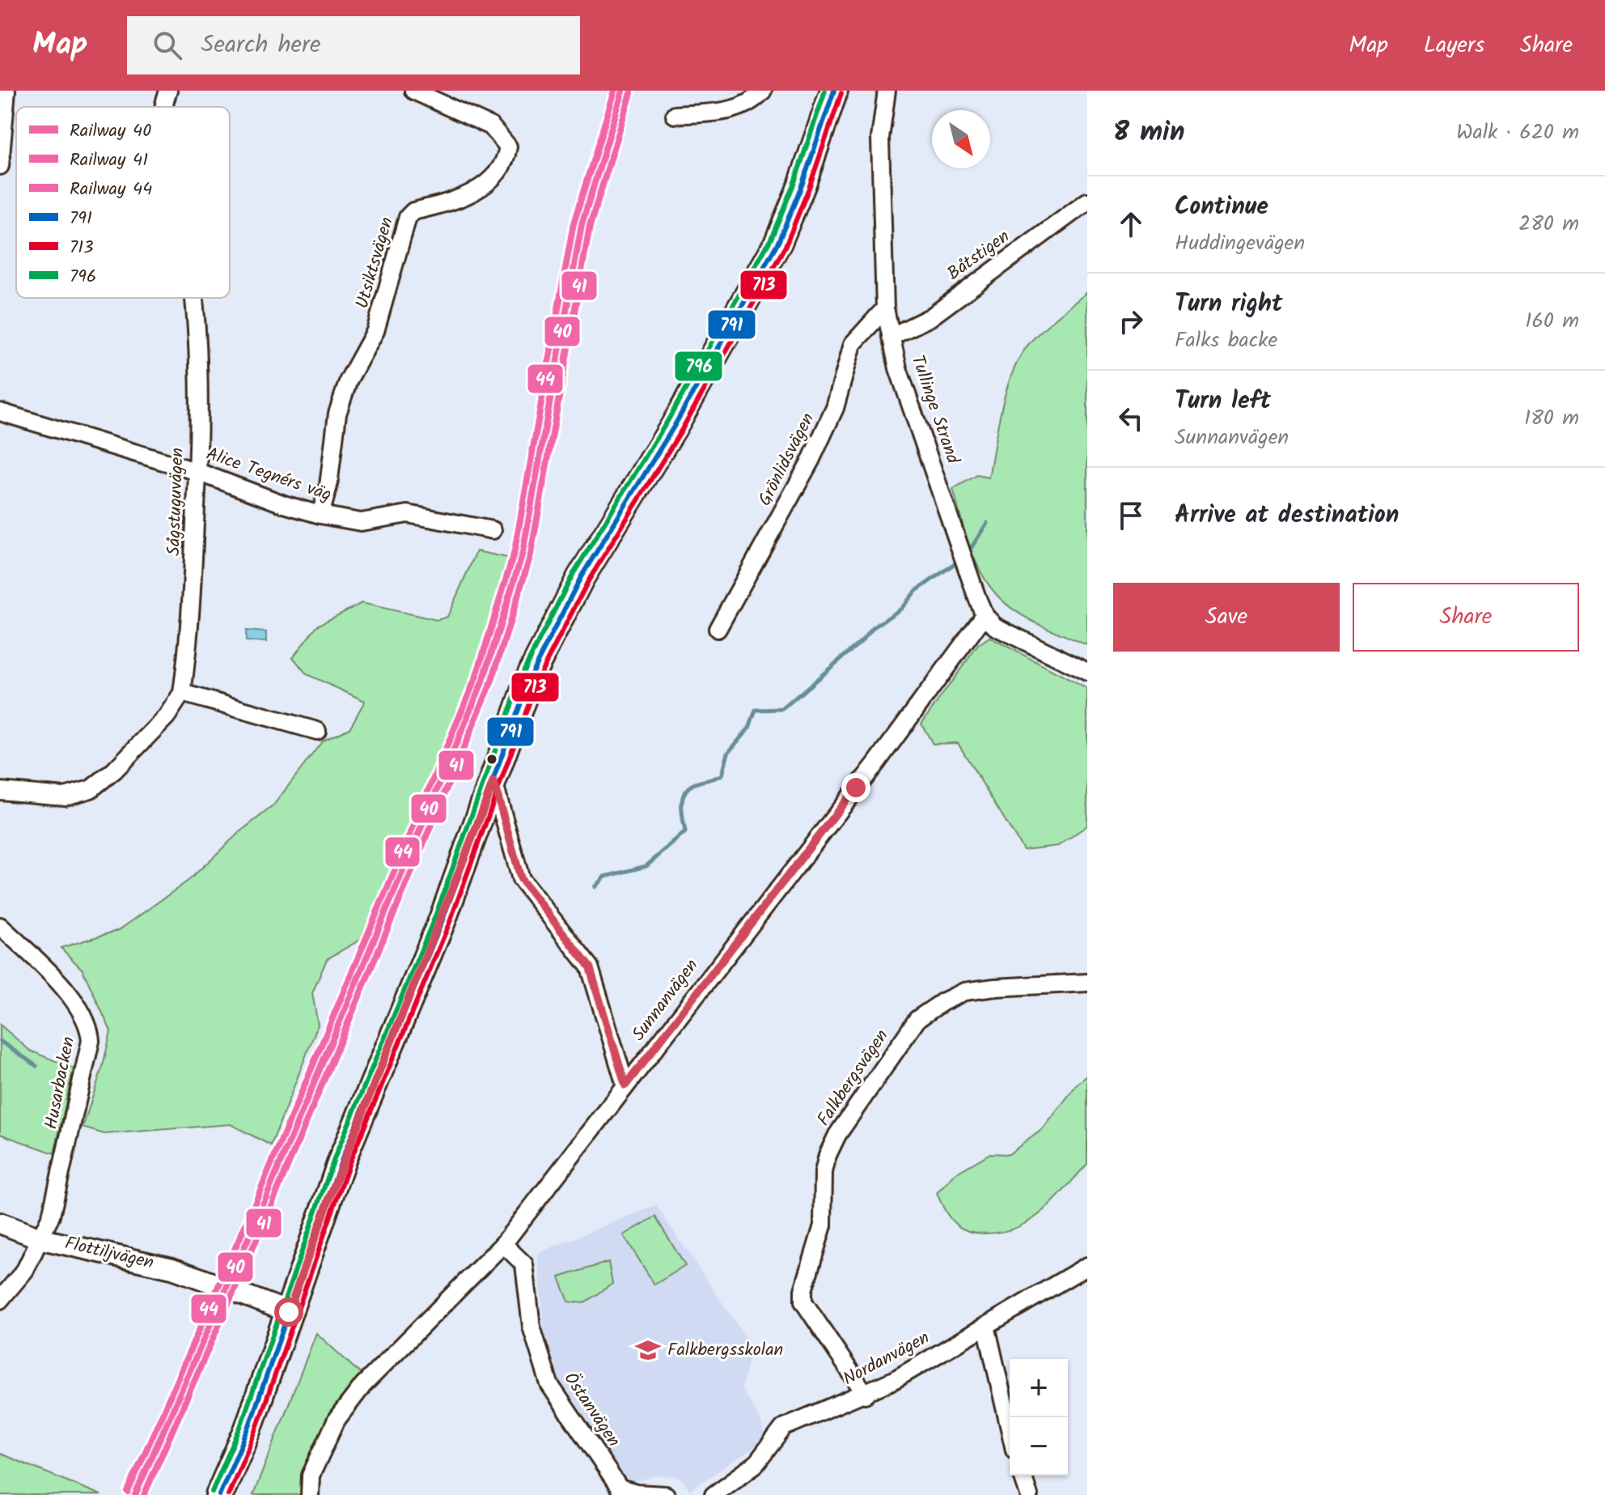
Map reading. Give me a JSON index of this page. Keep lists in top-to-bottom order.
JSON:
{
  "streets": {
    "street": [
      "Båtstigen",
      "Utsiktsvägen",
      "Tullinge Strand",
      "Grönlidsvägen",
      "Alice Tegnérs väg",
      "Sågstuguvägen",
      "Sunnanvägen",
      "Falkbergsvägen",
      "Husarbacken",
      "Flottiljvägen",
      "Nordanvägen",
      "Östanvägen"
    ]
  },
  "crossings": [
    ["Båtstigen", "Tullinge Strand"],
    ["Utsiktsvägen", "Alice Tegnérs väg"],
    ["Tullinge Strand", "Grönlidsvägen"],
    ["Tullinge Strand", "Sunnanvägen"],
    ["Alice Tegnérs väg", "Sågstuguvägen"],
    ["Sunnanvägen", "Östanvägen"],
    ["Falkbergsvägen", "Nordanvägen"],
    ["Husarbacken", "Flottiljvägen"]
  ],
  "places": {
    "school or university": ["Falkbergsskolan"]
  },
  "lines": [
    "rail line 40",
    "rail line 44",
    "transit line 791",
    "transit line 796",
    "rail line 41",
    "transit line 713"
  ],
  "legend": [
    "Railway 40",
    "Railway 41",
    "Railway 44",
    "791",
    "713",
    "796"
  ],
  "north": "bottom right",
  "page": {
    "header": "Map",
    "search": "Search here",
    "nav": ["Map", "Layers", "Share"],
    "heading": ["8 min", "Walk · 620 m"],
    "list": [
      ["Continue", "Huddingevägen", "280 m"],
      ["Turn right", "Falks backe", "160 m"],
      ["Turn left", "Sunnanvägen", "180 m"],
      "Arrive at destination"
    ],
    "buttons": ["Save", "Share"],
    "map_buttons": ["+", "−"]
  }
}
